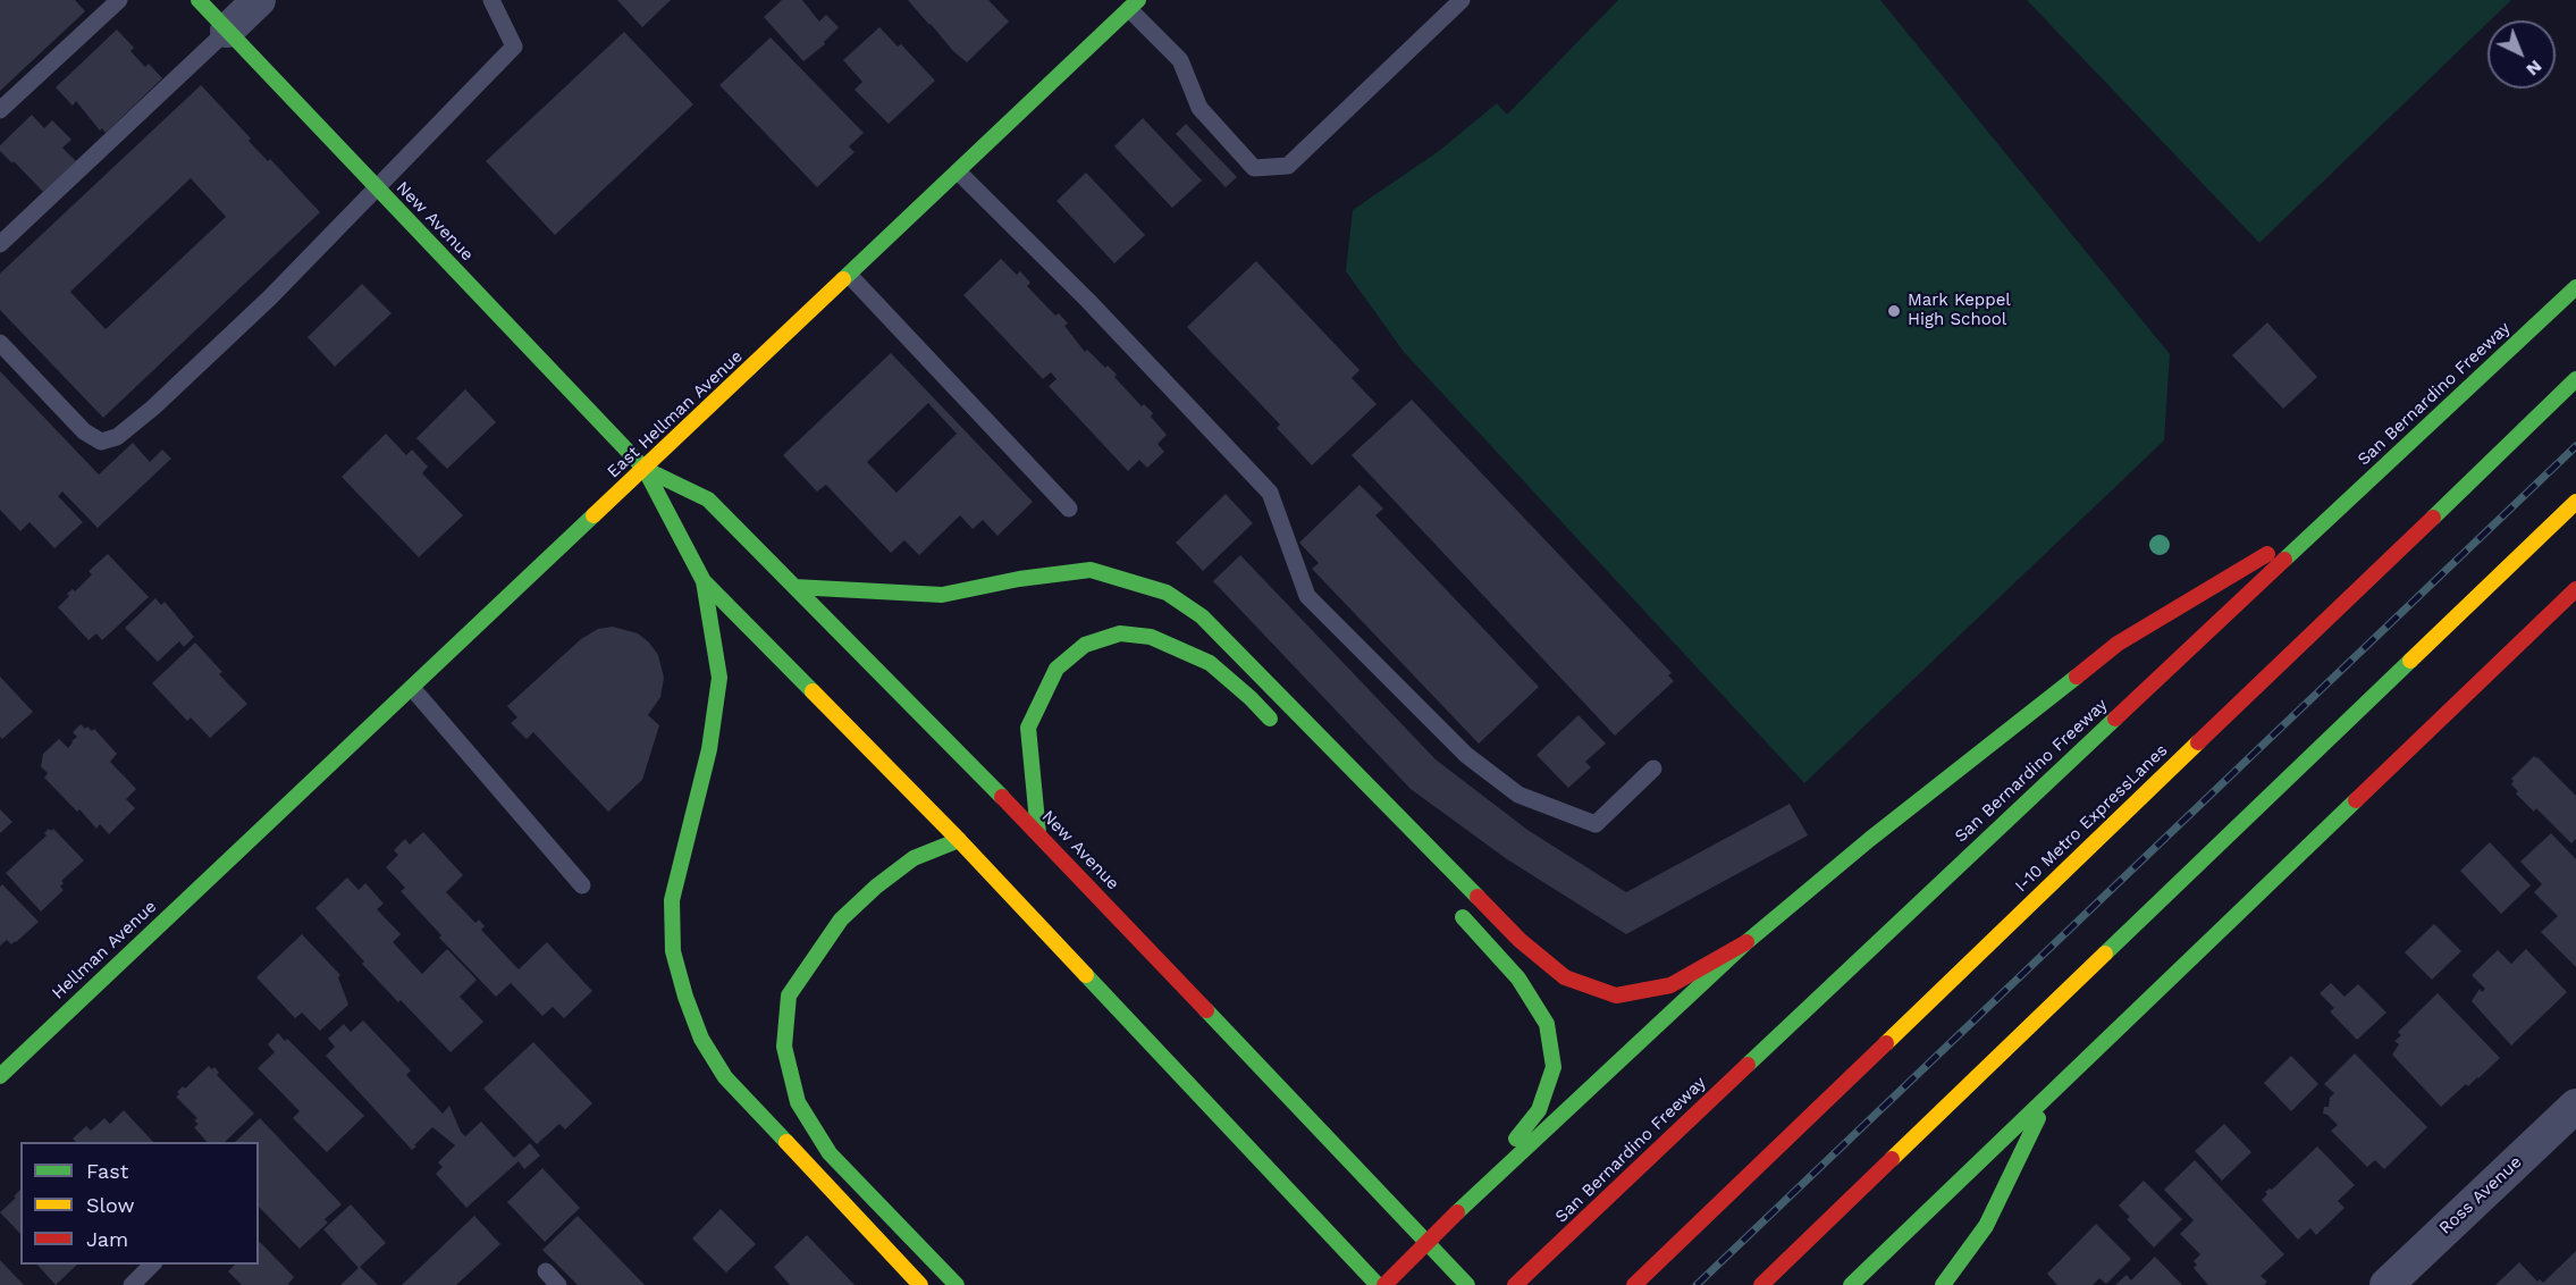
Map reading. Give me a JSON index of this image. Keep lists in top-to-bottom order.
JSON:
{
  "streets": {
    "main road": [
      "New Avenue",
      "San Bernardino Freeway",
      "East Hellman Avenue",
      "I-10 Metro ExpressLanes",
      "Hellman Avenue"
    ],
    "street": ["Ross Avenue"]
  },
  "crossings": [
    ["New Avenue", "East Hellman Avenue"],
    ["East Hellman Avenue", "Hellman Avenue"]
  ],
  "places": ["Mark Keppel High School"],
  "legend": ["Fast", "Slow", "Jam"],
  "north": "bottom right"
}
